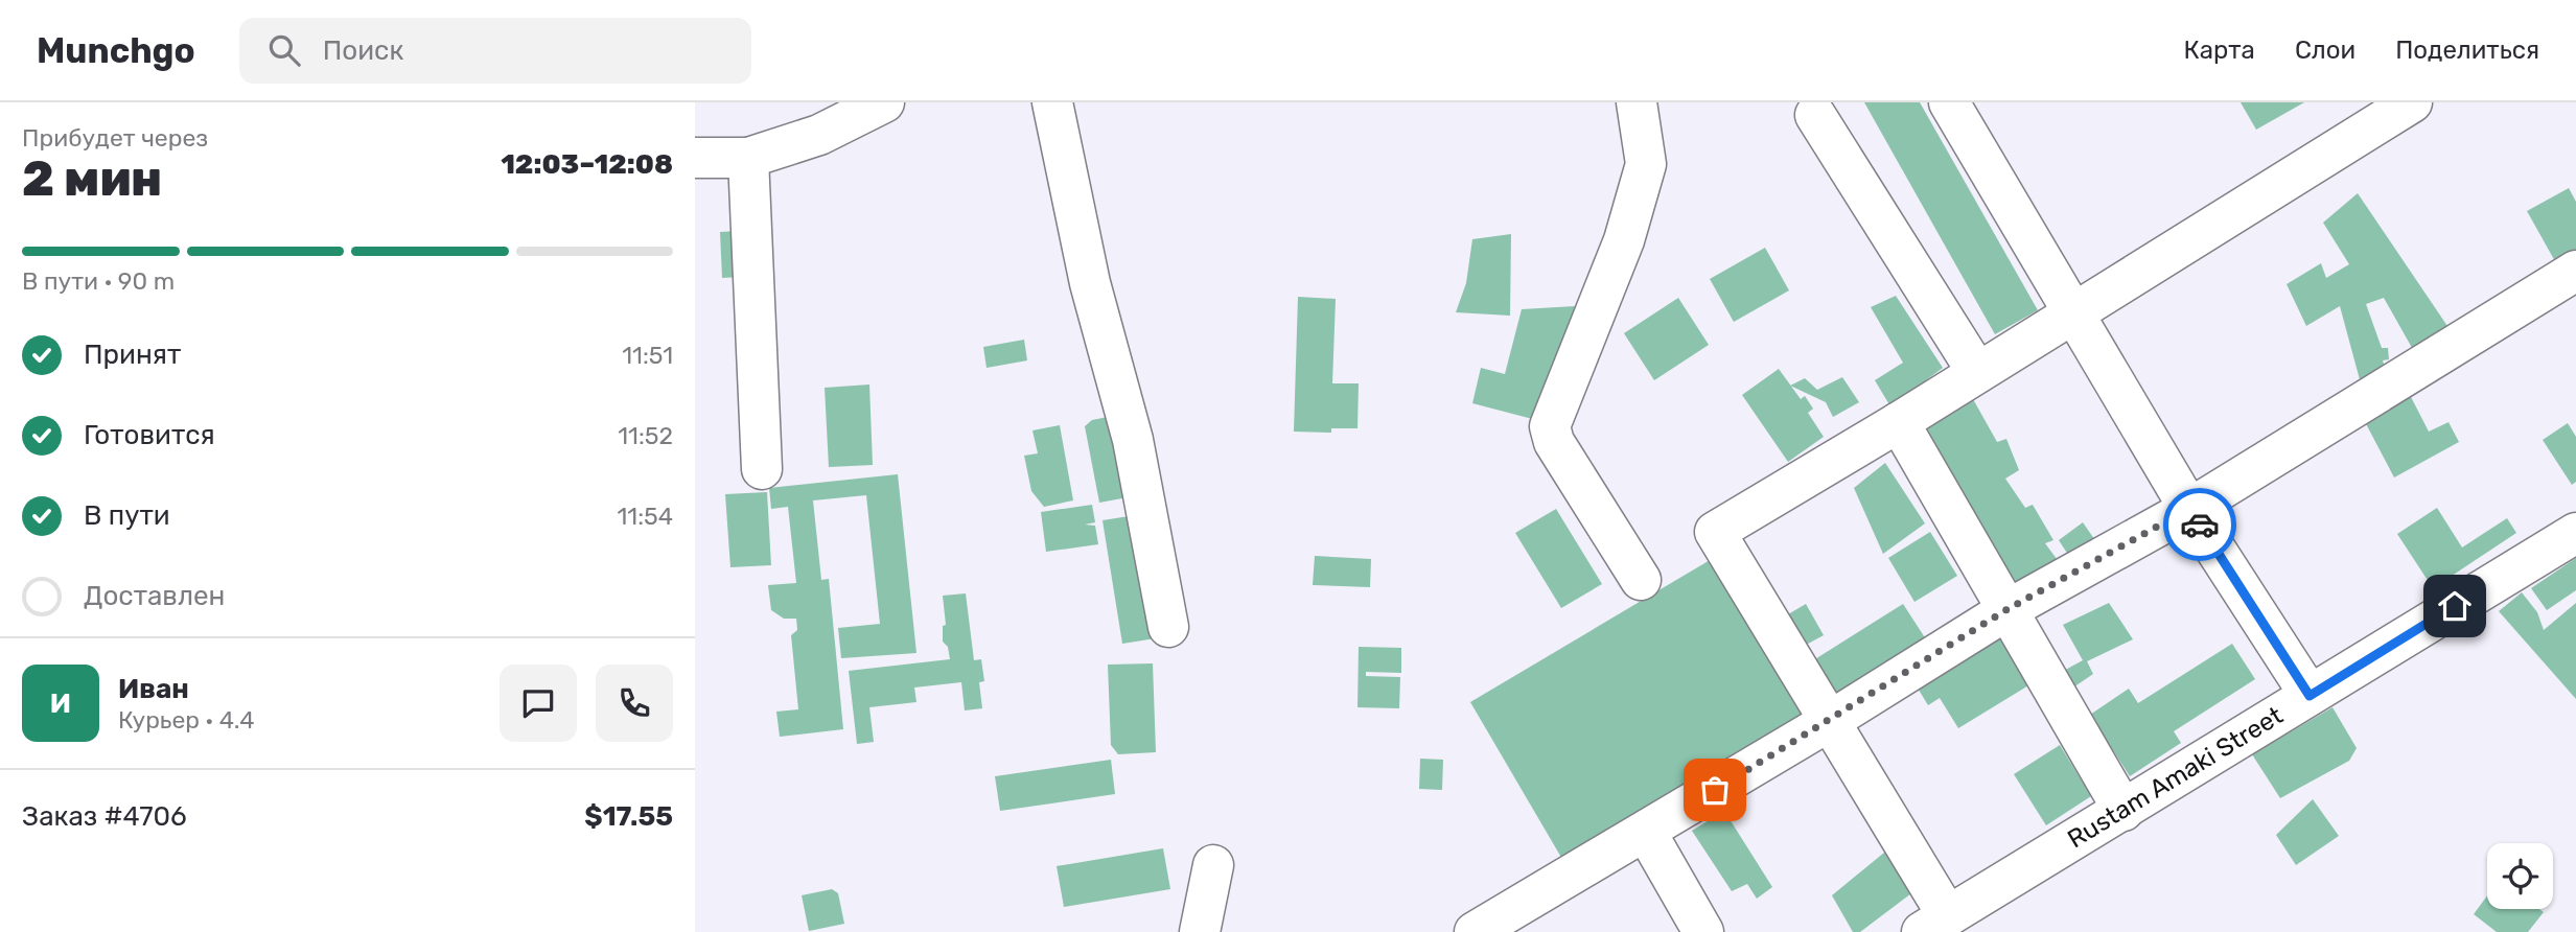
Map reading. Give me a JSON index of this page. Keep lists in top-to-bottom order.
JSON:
{
  "streets": {
    "street": ["Rustam Amaki Street"]
  },
  "page": {
    "header": "Munchgo",
    "search": "Поиск",
    "nav": ["Карта", "Слои", "Поделиться"],
    "heading": ["2 мин", "Прибудет через", "12:03–12:08"],
    "panel": [
      "Иван",
      "Курьер · 4.4",
      "Заказ #4706",
      "$17.55"
    ],
    "bar": "В пути · 90 m",
    "list": [
      ["Принят", "11:51"],
      ["Готовится", "11:52"],
      ["В пути", "11:54"],
      "Доставлен"
    ],
    "round": "И"
  }
}
